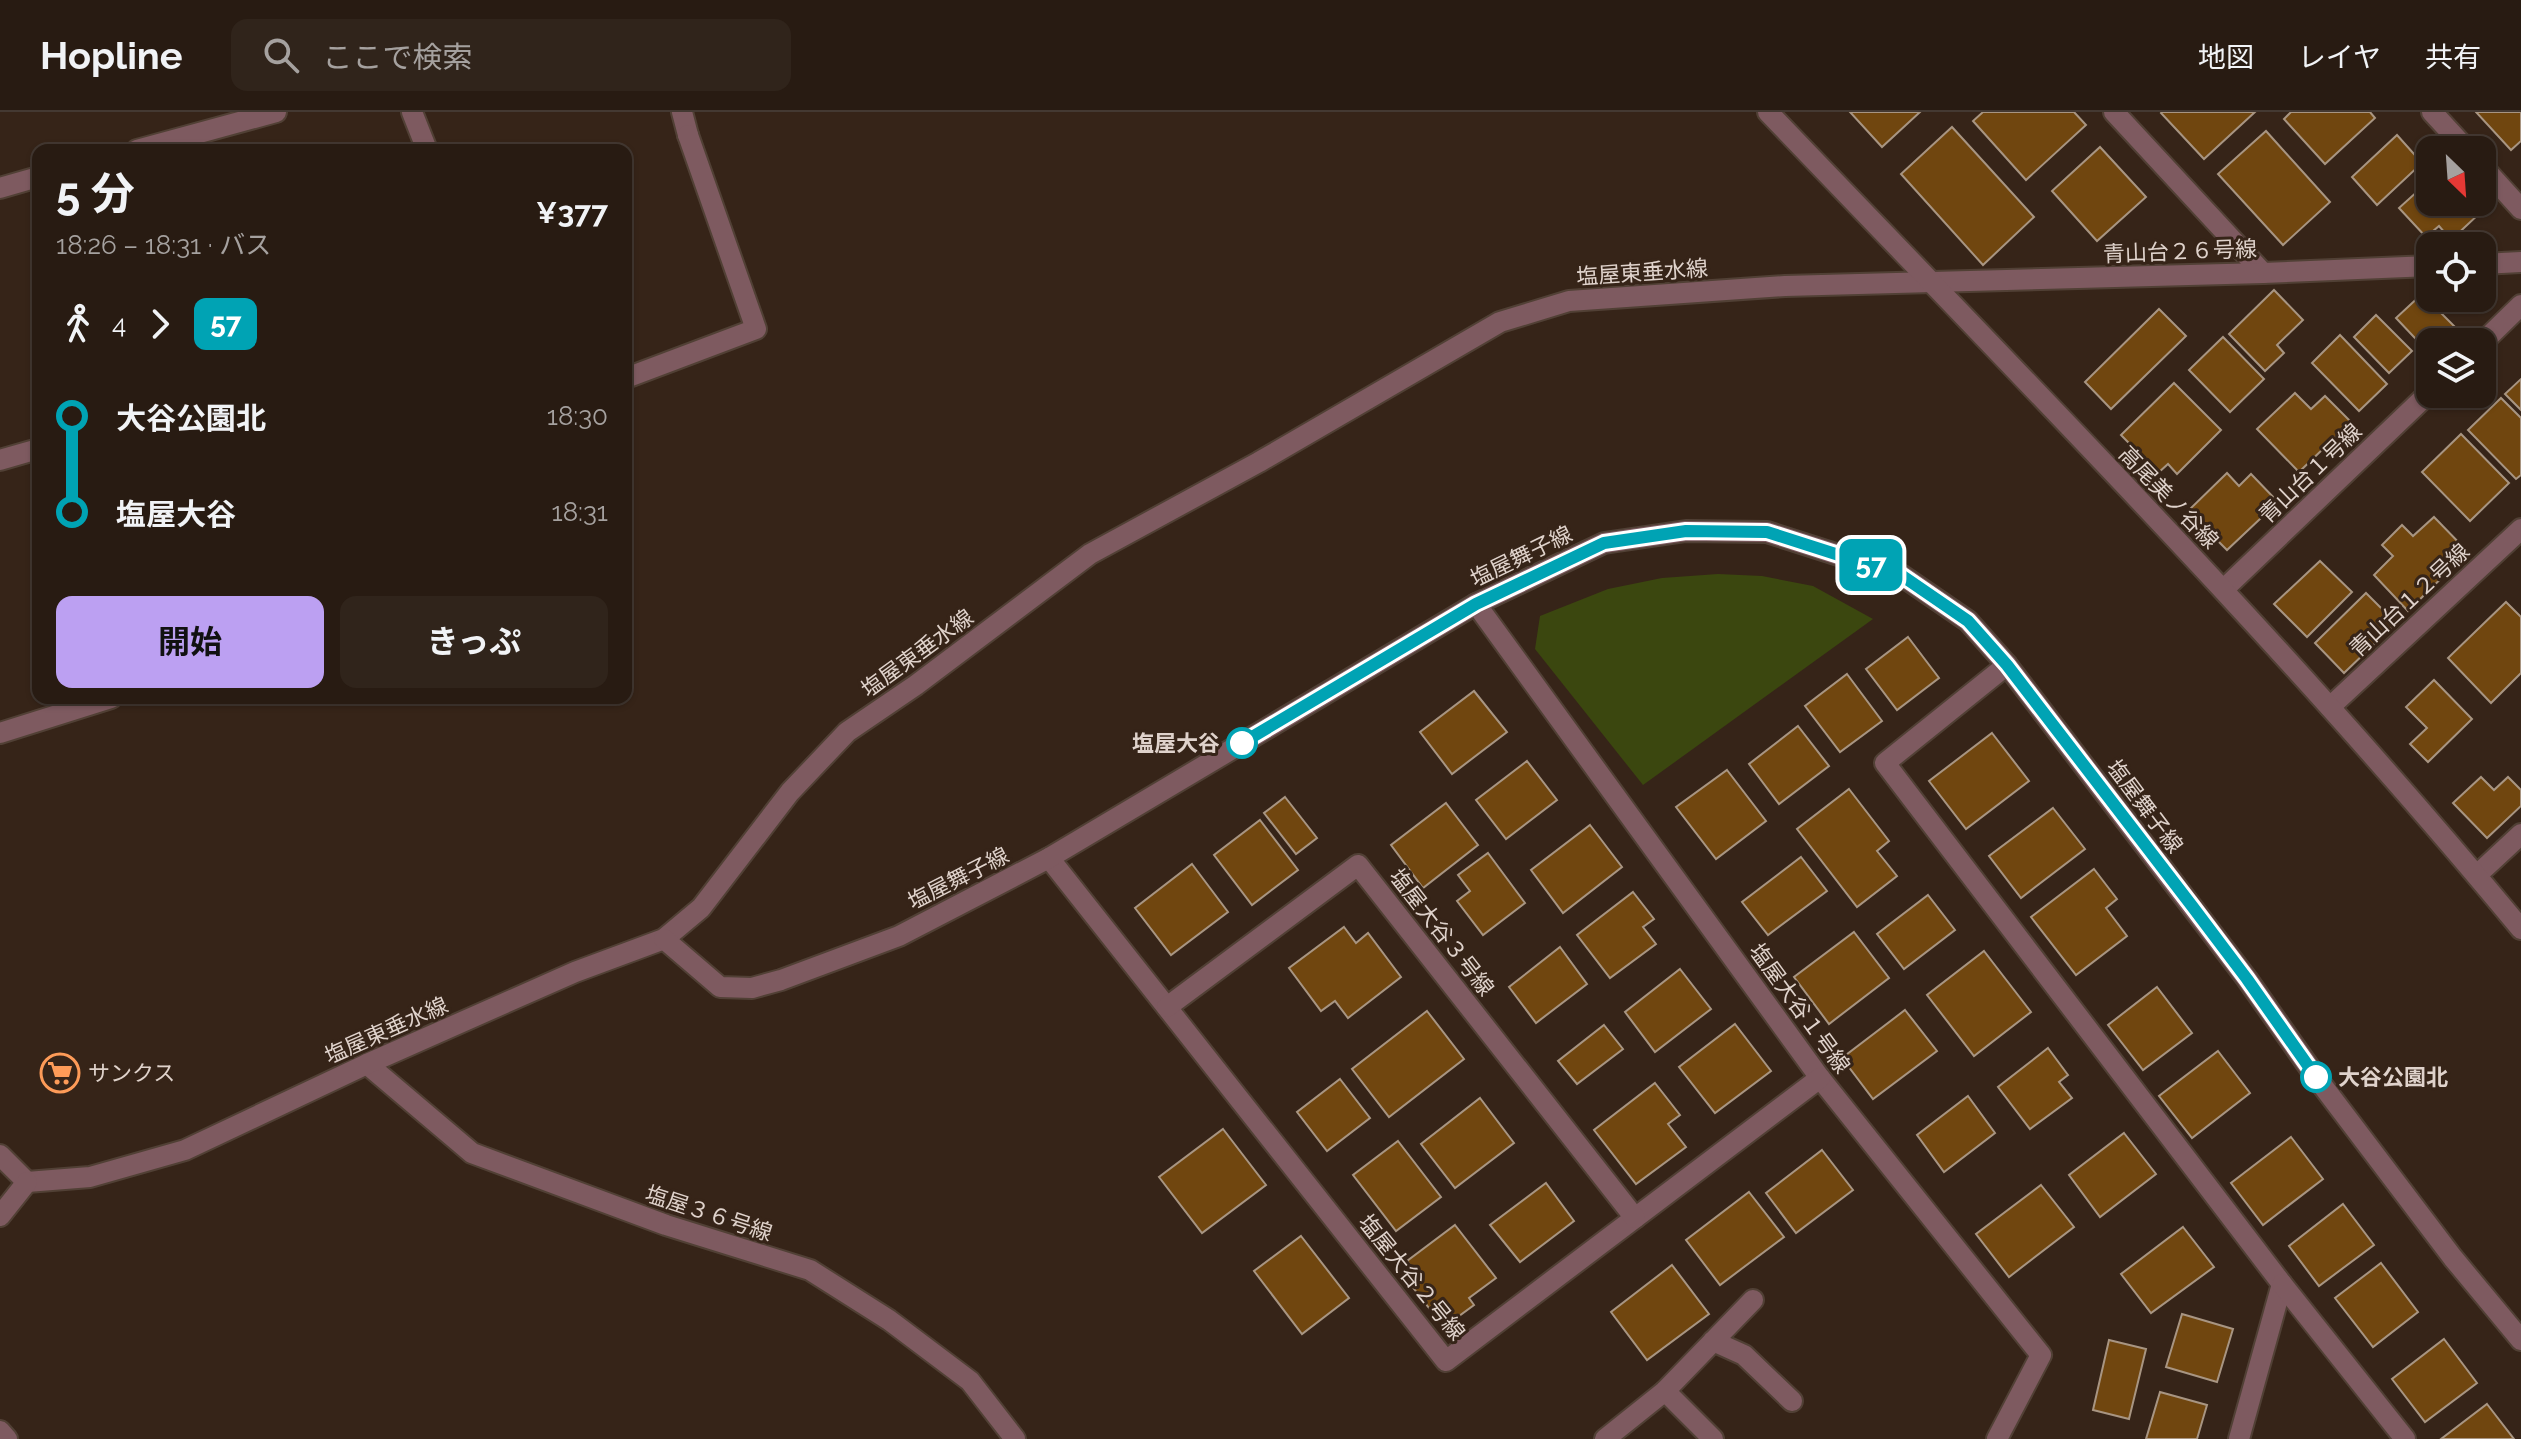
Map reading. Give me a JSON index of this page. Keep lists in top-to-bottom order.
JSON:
{
  "streets": {
    "street": [
      "青山台２６号線",
      "塩屋東垂水線",
      "青山台１号線",
      "高尾美ノ谷線",
      "塩屋舞子線",
      "青山台１２号線",
      "塩屋大谷３号線",
      "塩屋大谷１号線",
      "塩屋３６号線",
      "塩屋大谷２号線"
    ]
  },
  "crossings": [
    ["青山台２６号線", "塩屋東垂水線"],
    ["青山台２６号線", "高尾美ノ谷線"],
    ["塩屋東垂水線", "高尾美ノ谷線"],
    ["塩屋東垂水線", "塩屋舞子線"],
    ["塩屋東垂水線", "塩屋３６号線"],
    ["青山台１号線", "高尾美ノ谷線"],
    ["高尾美ノ谷線", "青山台１２号線"],
    ["塩屋舞子線", "塩屋大谷１号線"],
    ["塩屋舞子線", "塩屋大谷２号線"],
    ["塩屋大谷３号線", "塩屋大谷２号線"],
    ["塩屋大谷１号線", "塩屋大谷２号線"]
  ],
  "places": {
    "other": ["塩屋大谷", "大谷公園北"],
    "supermarket": ["サンクス"]
  },
  "lines": ["bus line 57"],
  "north": "bottom right",
  "page": {
    "header": "Hopline",
    "search": "ここで検索",
    "nav": ["地図", "レイヤ", "共有"],
    "on_map": "57",
    "heading": ["5 分", "18:26 – 18:31 · バス", "¥377"],
    "legs": ["4", "57"],
    "list": [
      {
        "name": "大谷公園北",
        "value": "18:30"
      },
      {
        "name": "塩屋大谷",
        "value": "18:31"
      }
    ],
    "buttons": ["開始", "きっぷ"]
  }
}
